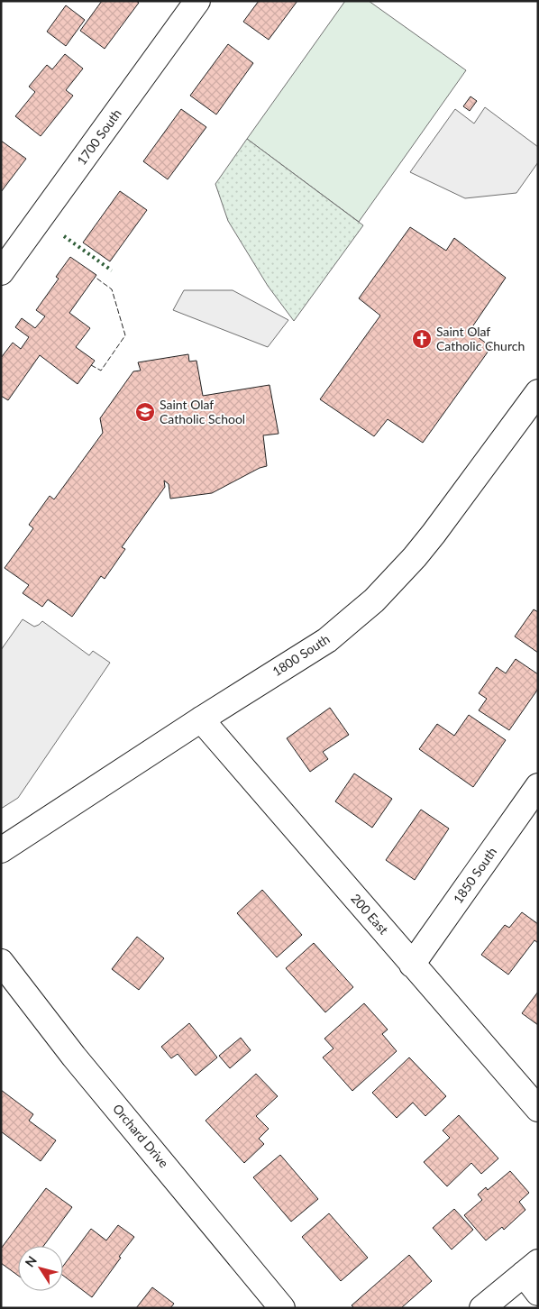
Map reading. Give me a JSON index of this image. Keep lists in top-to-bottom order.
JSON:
{
  "streets": {
    "main road": [
      "1700 South",
      "1800 South",
      "1850 South",
      "200 East",
      "Orchard Drive"
    ]
  },
  "crossings": [
    ["1800 South", "200 East"],
    ["1850 South", "200 East"]
  ],
  "places": {
    "church": ["Saint Olaf Catholic Church"],
    "school or university": ["Saint Olaf Catholic School"]
  },
  "north": "top left"
}
